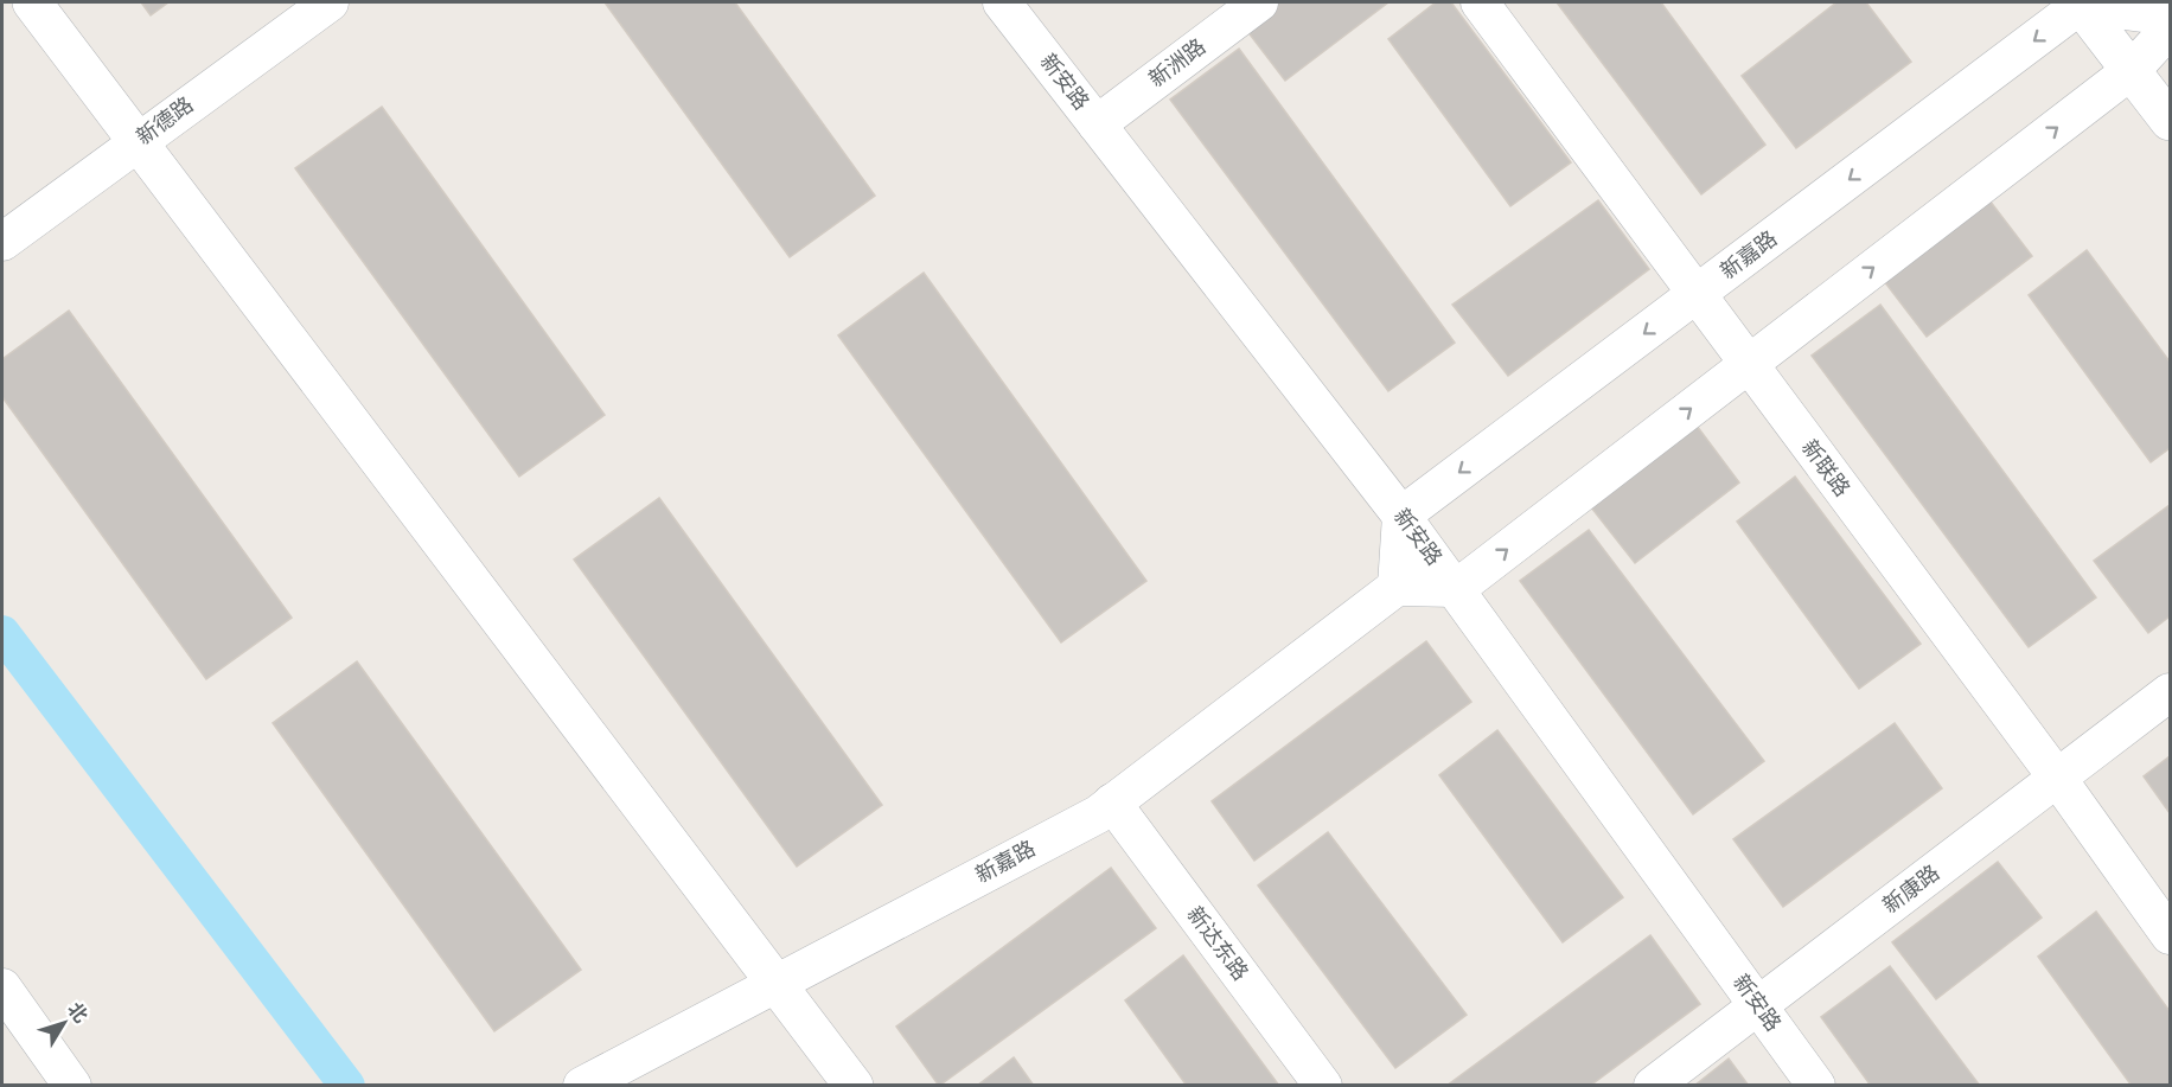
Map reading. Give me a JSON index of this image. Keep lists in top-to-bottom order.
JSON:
{
  "streets": {
    "street": [
      "新洲路",
      "新安路",
      "新德路",
      "新嘉路",
      "新联路",
      "新康路",
      "新达东路"
    ]
  },
  "crossings": [
    ["新洲路", "新安路"],
    ["新安路", "新嘉路"],
    ["新安路", "新康路"],
    ["新嘉路", "新联路"],
    ["新嘉路", "新达东路"],
    ["新联路", "新康路"]
  ],
  "north": "top right"
}
